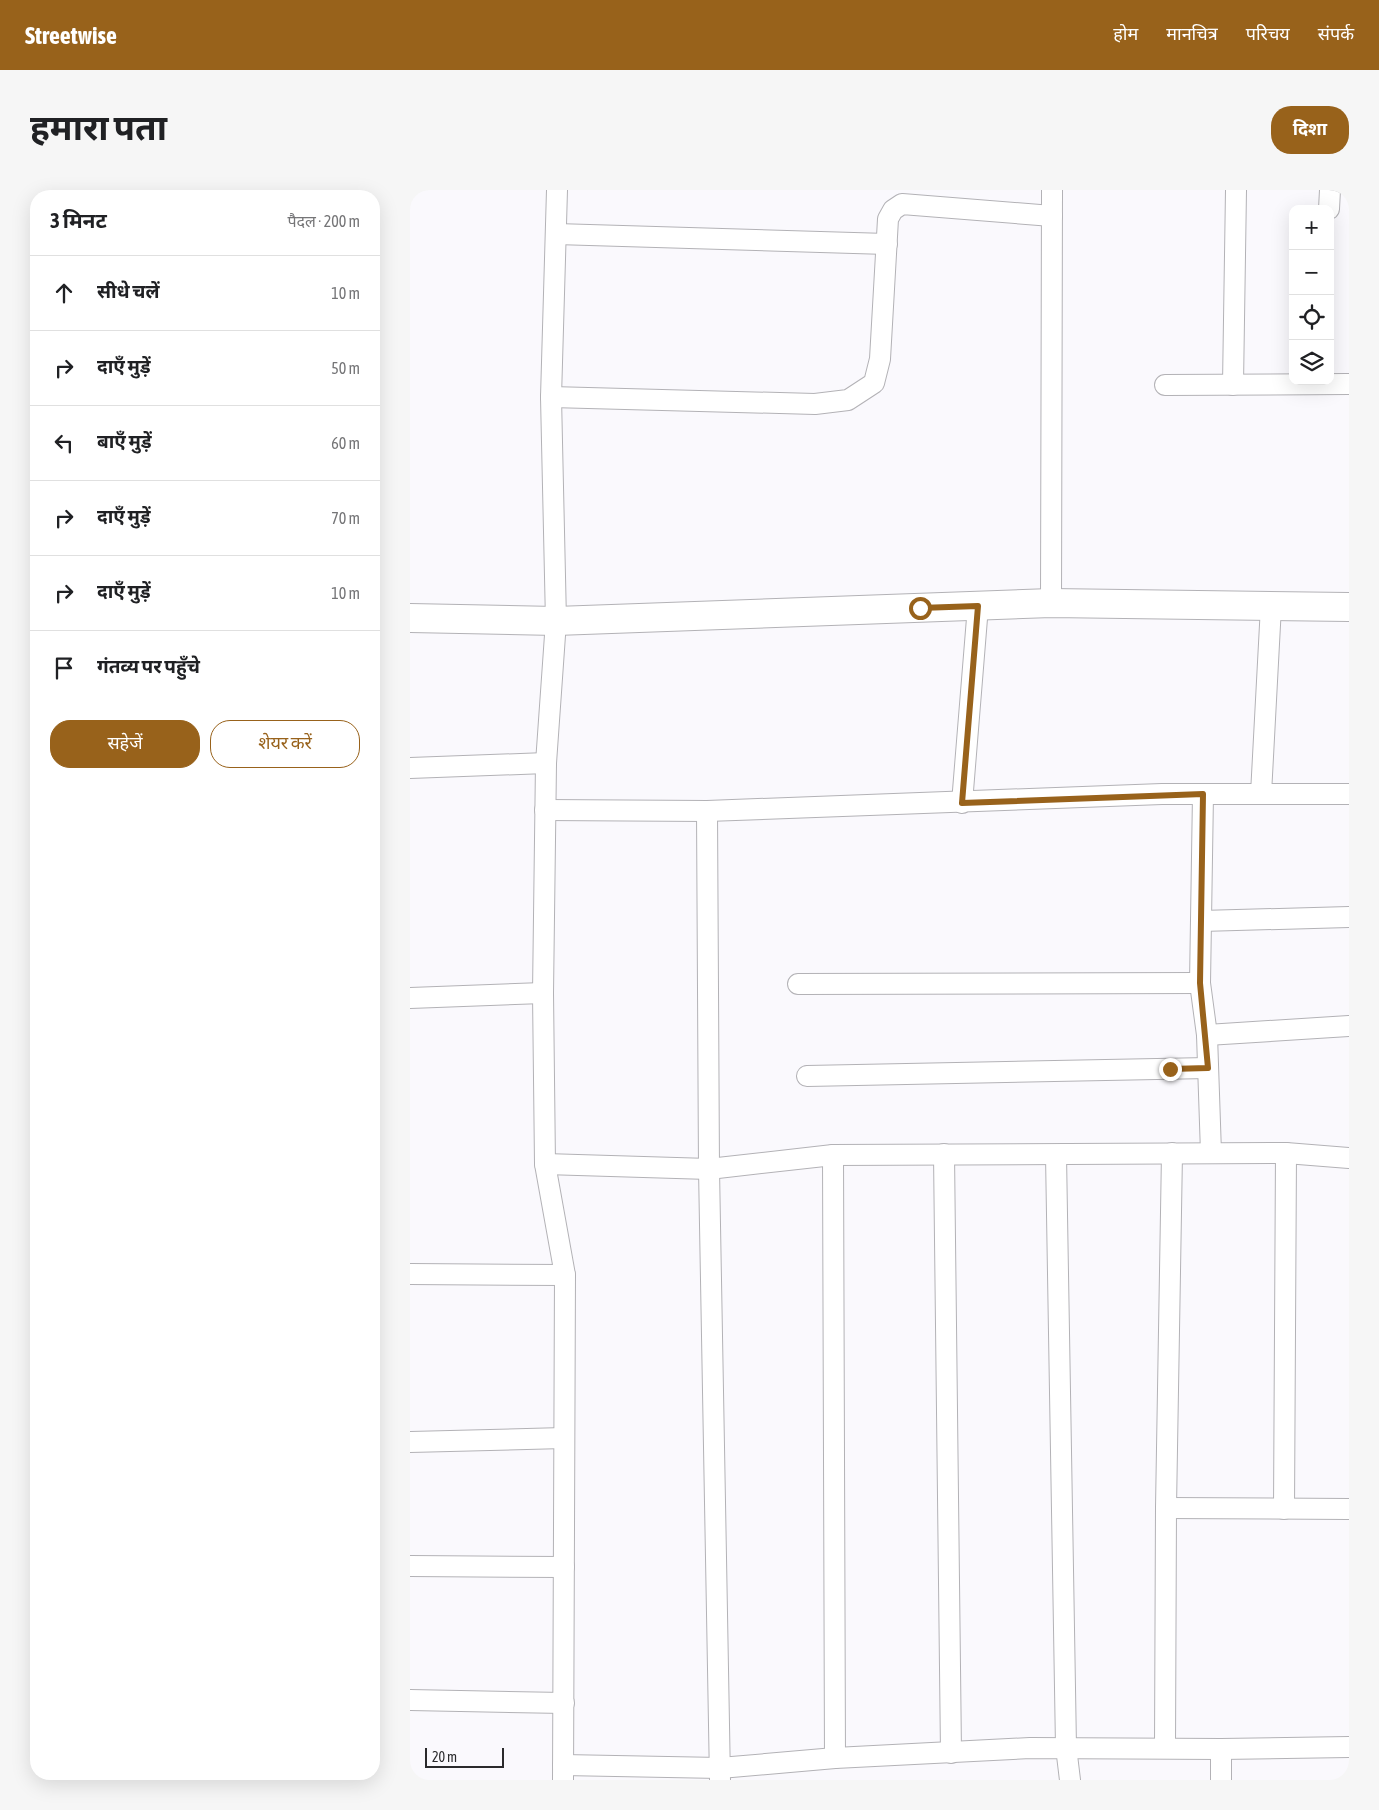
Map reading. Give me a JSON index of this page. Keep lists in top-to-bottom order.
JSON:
{
  "scale_bar": "20 m",
  "page": {
    "header": "Streetwise",
    "nav": [
      "होम",
      "मानचित्र",
      "परिचय",
      "संपर्क"
    ],
    "buttons": [
      "दिशा",
      ["सहेजें", "शेयर करें"]
    ],
    "title": "हमारा पता",
    "heading": ["3 मिनट", "पैदल · 200 m"],
    "map_buttons": ["+", "−"],
    "list": [
      ["सीधे चलें", "10 m"],
      ["दाएँ मुड़ें", "50 m"],
      ["बाएँ मुड़ें", "60 m"],
      ["दाएँ मुड़ें", "70 m"],
      ["दाएँ मुड़ें", "10 m"],
      "गंतव्य पर पहुँचे"
    ],
    "scale": "20 m"
  }
}
